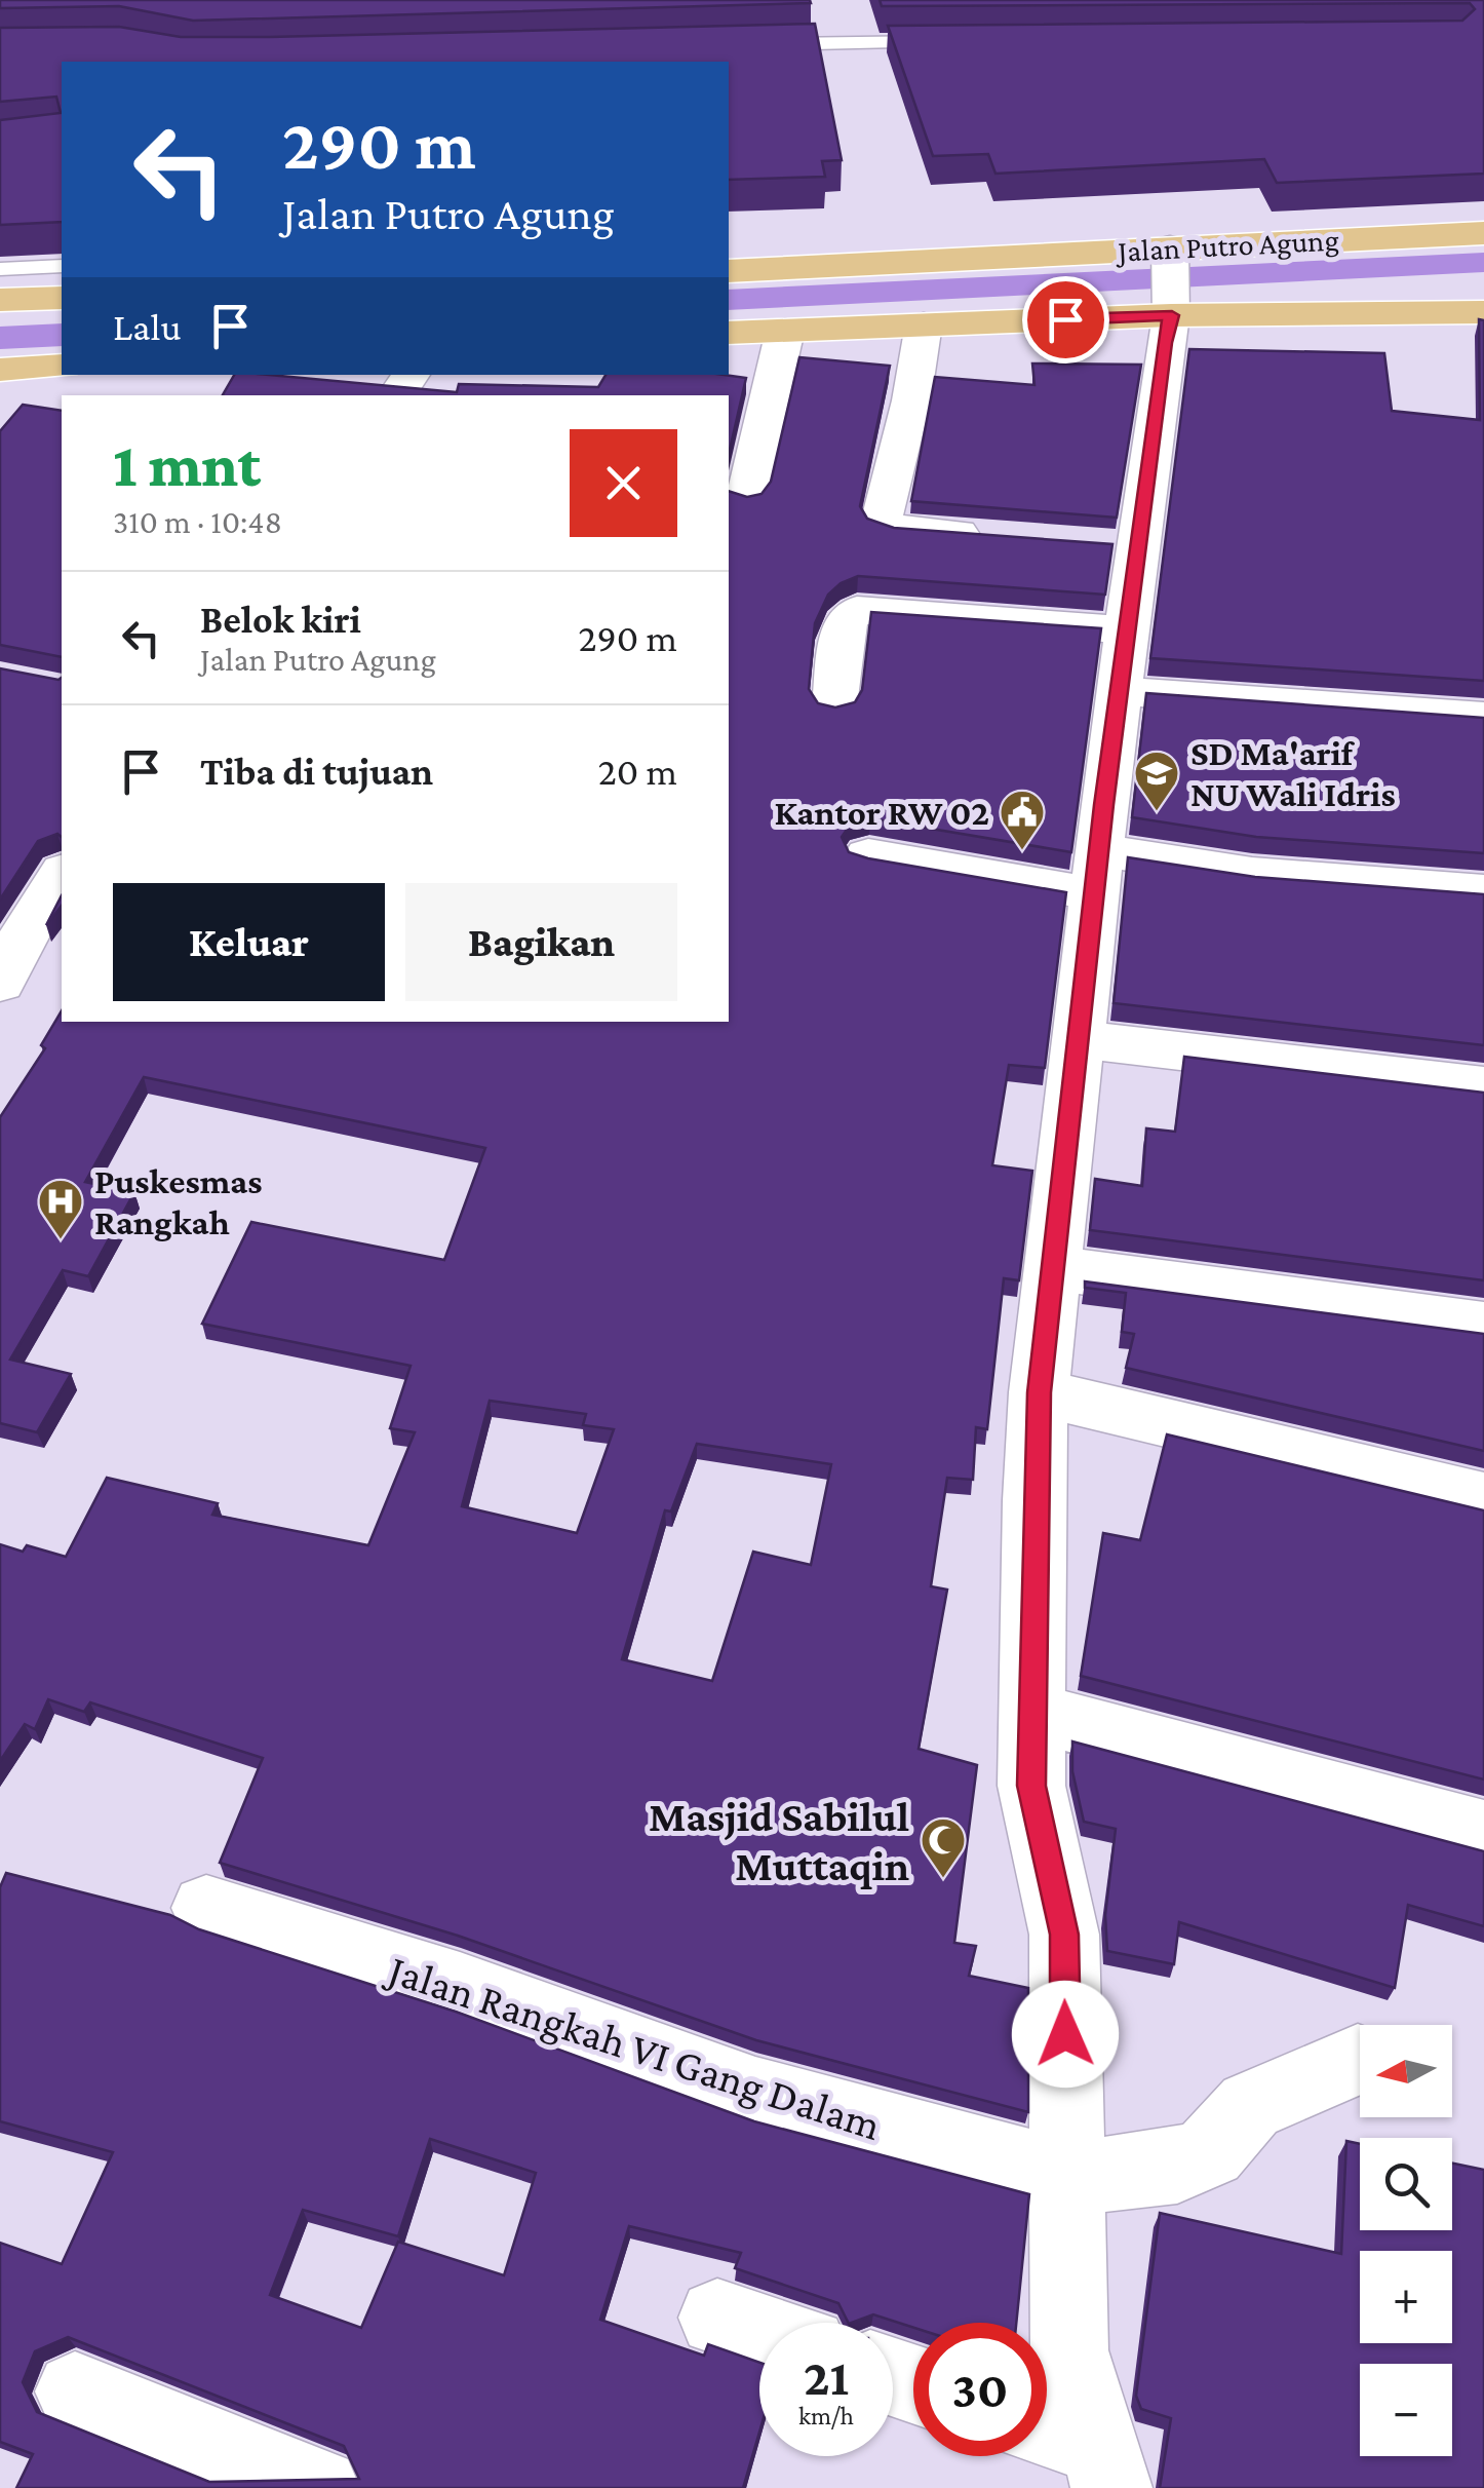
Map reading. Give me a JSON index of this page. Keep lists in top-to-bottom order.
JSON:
{
  "streets": {
    "main road": ["Jalan Putro Agung"],
    "street": ["Jalan Rangkah VI Gang Dalam"]
  },
  "places": {
    "school or university": ["SD Ma'arif NU Wali Idris"],
    "public building": ["Kantor RW 02"],
    "hospital": ["Puskesmas Rangkah"],
    "mosque": ["Masjid Sabilul Muttaqin"]
  },
  "north": "left",
  "page": {
    "turn": ["290 m", "Jalan Putro Agung"],
    "then": "Lalu",
    "heading": ["1 mnt", "310 m · 10:48"],
    "list": [
      {
        "name": "Belok kiri",
        "note": "Jalan Putro Agung",
        "value": "290 m"
      },
      {
        "name": "Tiba di tujuan",
        "value": "20 m"
      }
    ],
    "buttons": ["Keluar", "Bagikan"],
    "map_buttons": ["+", "−"],
    "speed": "21 km/h",
    "limit": "30"
  }
}
